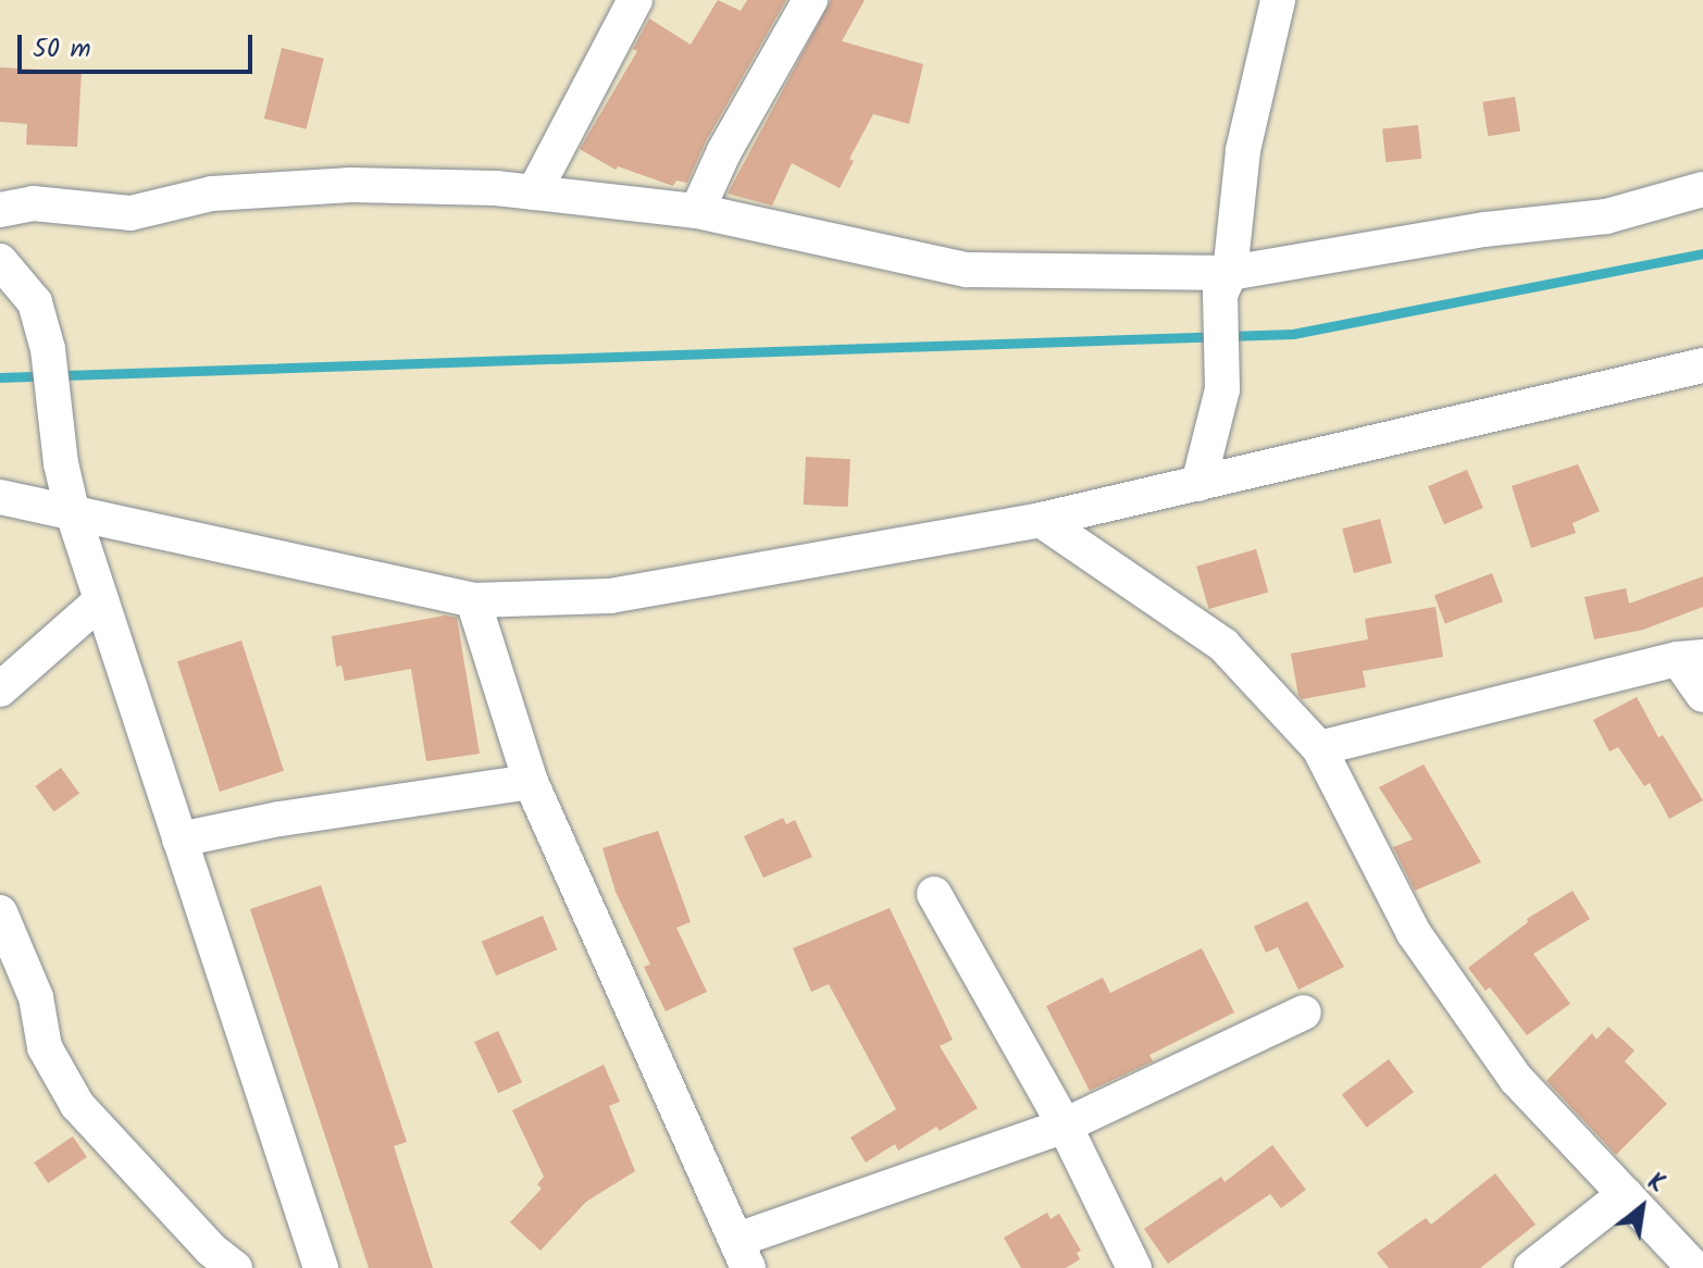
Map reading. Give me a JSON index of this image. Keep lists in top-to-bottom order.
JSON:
{
  "scale_bar": "50 m",
  "north": "top right"
}
